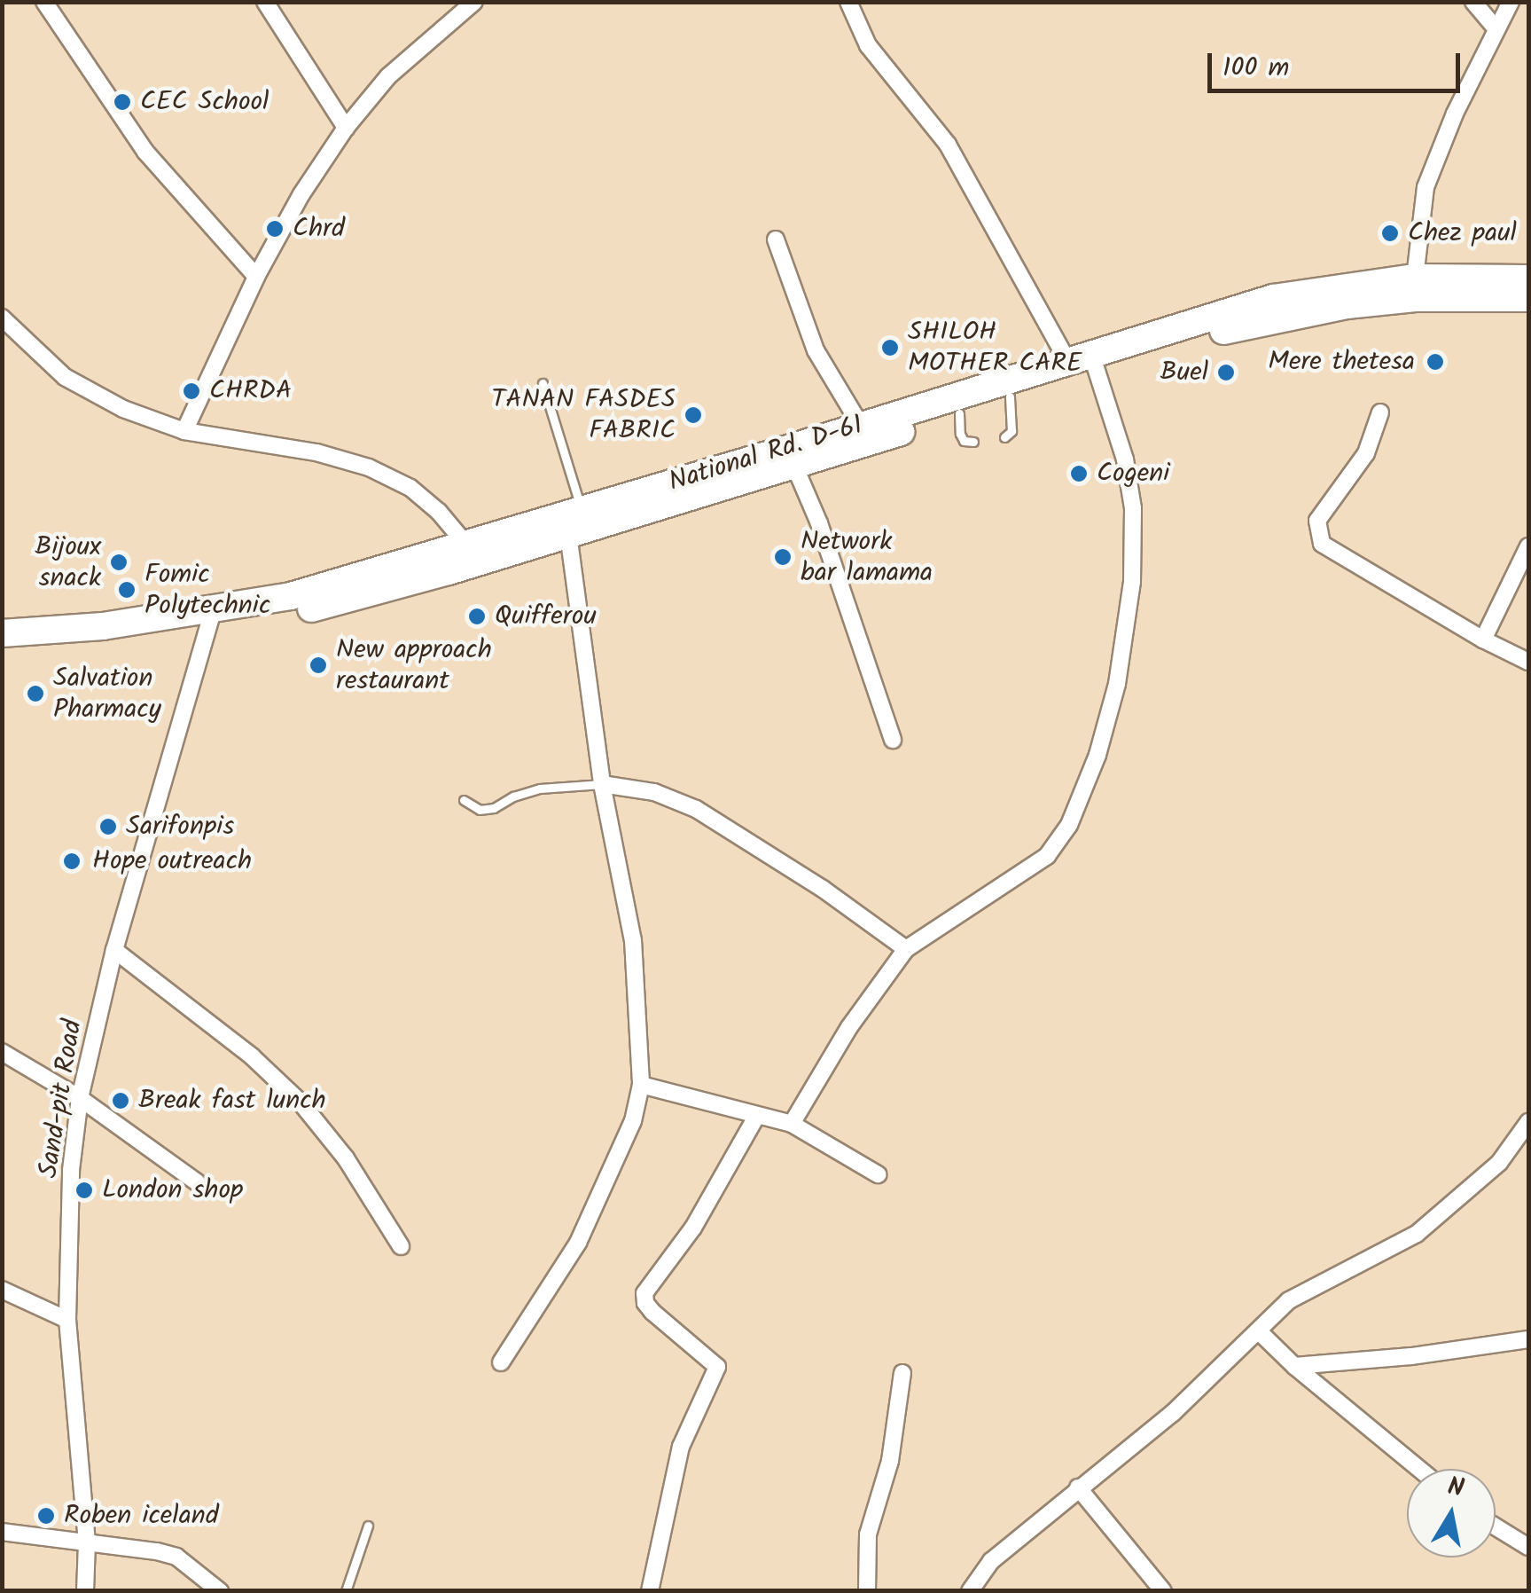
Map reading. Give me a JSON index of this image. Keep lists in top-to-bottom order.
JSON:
{
  "streets": {
    "highway": ["National Rd. D-61"],
    "street": ["Sand-pit Road"]
  },
  "crossings": [
    ["National Rd. D-61", "Sand-pit Road"]
  ],
  "places": [
    "CEC School",
    "Chrd",
    "Chez paul",
    "SHILOH MOTHER CARE",
    "Mere thetesa",
    "Buel",
    "CHRDA",
    "TANAN FASDES FABRIC",
    "Cogeni",
    "Network bar lamama",
    "Bijoux snack",
    "Fomic Polytechnic",
    "Quifferou",
    "New approach restaurant",
    "Salvation Pharmacy",
    "Sarifonpis",
    "Hope outreach",
    "Break fast lunch",
    "London shop",
    "Roben iceland"
  ],
  "scale_bar": "100 m",
  "north": "top"
}
